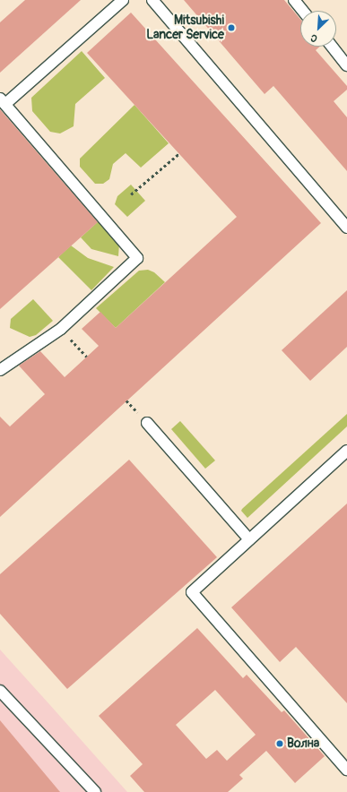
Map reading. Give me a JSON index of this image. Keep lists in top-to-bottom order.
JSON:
{
  "places": ["Mitsubishi Lancer Service", "Волна"],
  "north": "bottom left"
}
